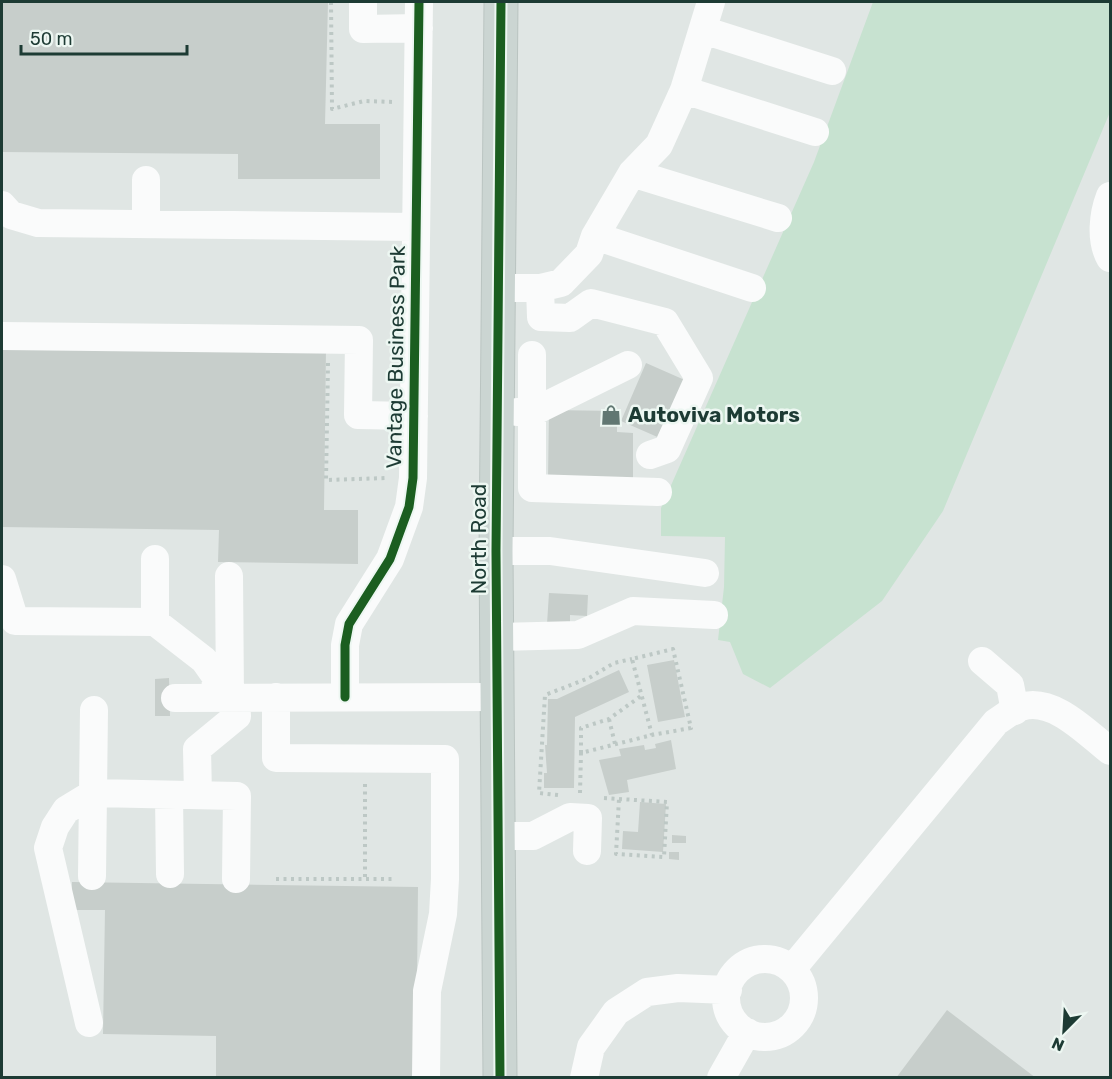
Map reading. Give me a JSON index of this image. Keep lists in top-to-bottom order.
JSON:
{
  "streets": {
    "main road": ["North Road"],
    "street": ["Vantage Business Park"]
  },
  "places": {
    "shop": ["Autoviva Motors"]
  },
  "scale_bar": "50 m",
  "north": "bottom left"
}
